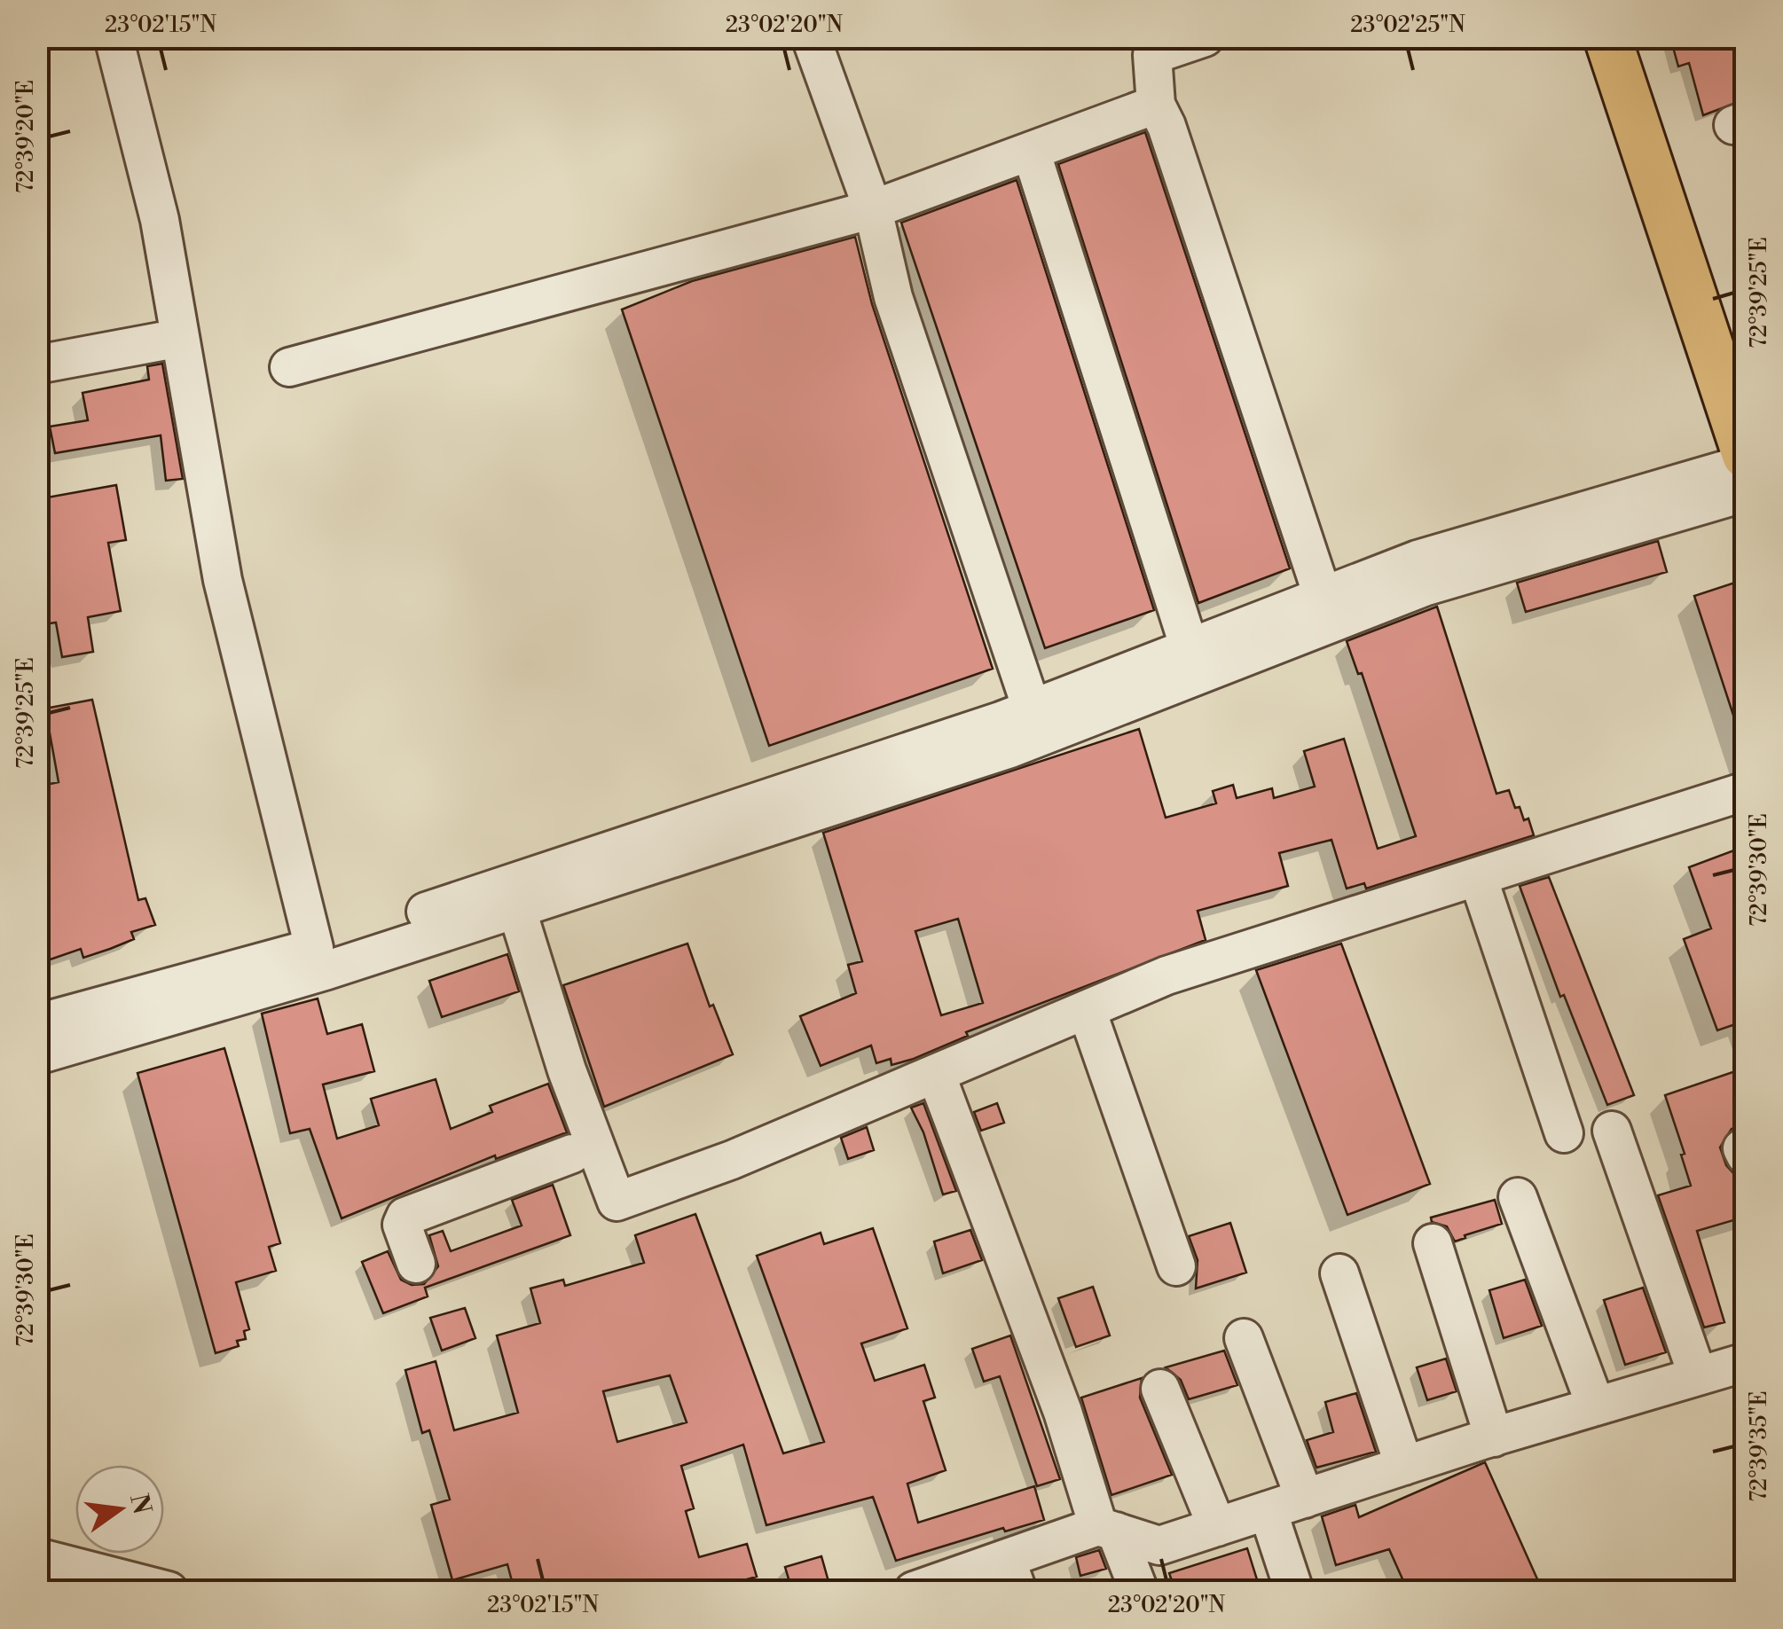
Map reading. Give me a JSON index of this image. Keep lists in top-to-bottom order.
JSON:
{
  "north": "right",
  "coordinates": [
    "23°02'15\"N",
    "23°02'20\"N",
    "23°02'25\"N",
    "72°39'20\"E",
    "72°39'25\"E",
    "72°39'30\"E",
    "72°39'35\"E"
  ]
}
